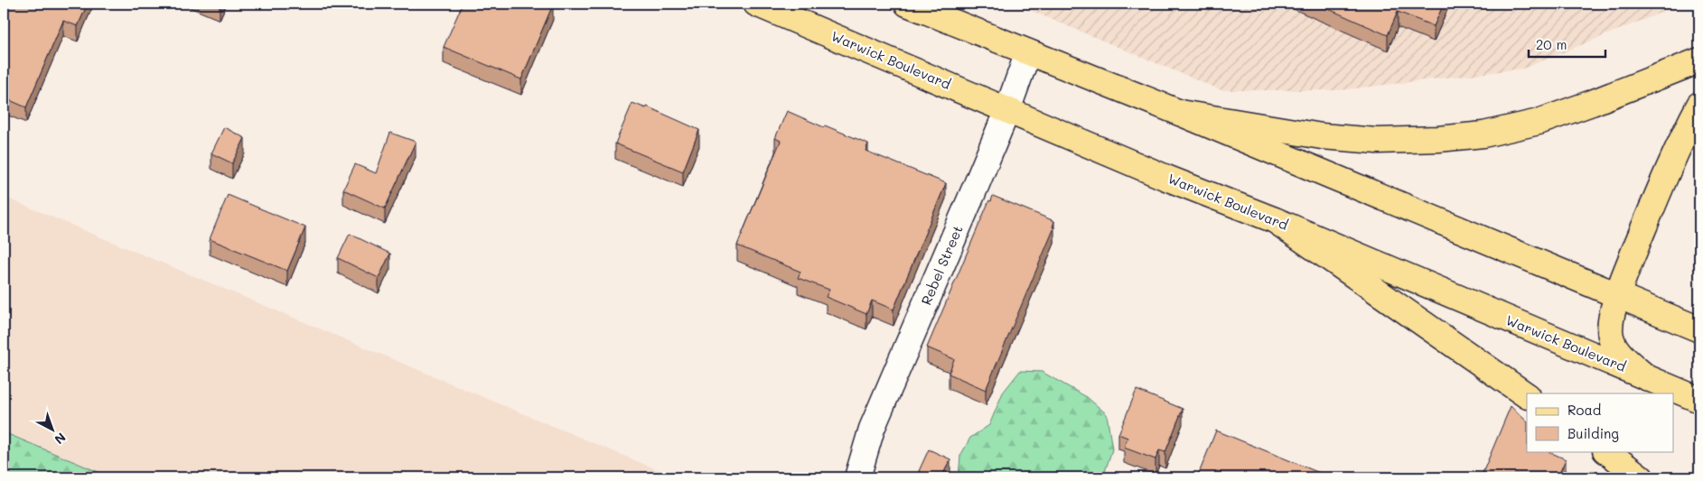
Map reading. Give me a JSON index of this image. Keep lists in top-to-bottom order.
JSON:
{
  "streets": {
    "main road": ["Warwick Boulevard"],
    "street": ["Rebel Street"]
  },
  "crossings": [
    ["Warwick Boulevard", "Rebel Street"]
  ],
  "legend": ["Road", "Building"],
  "scale_bar": "20 m",
  "north": "bottom right"
}
